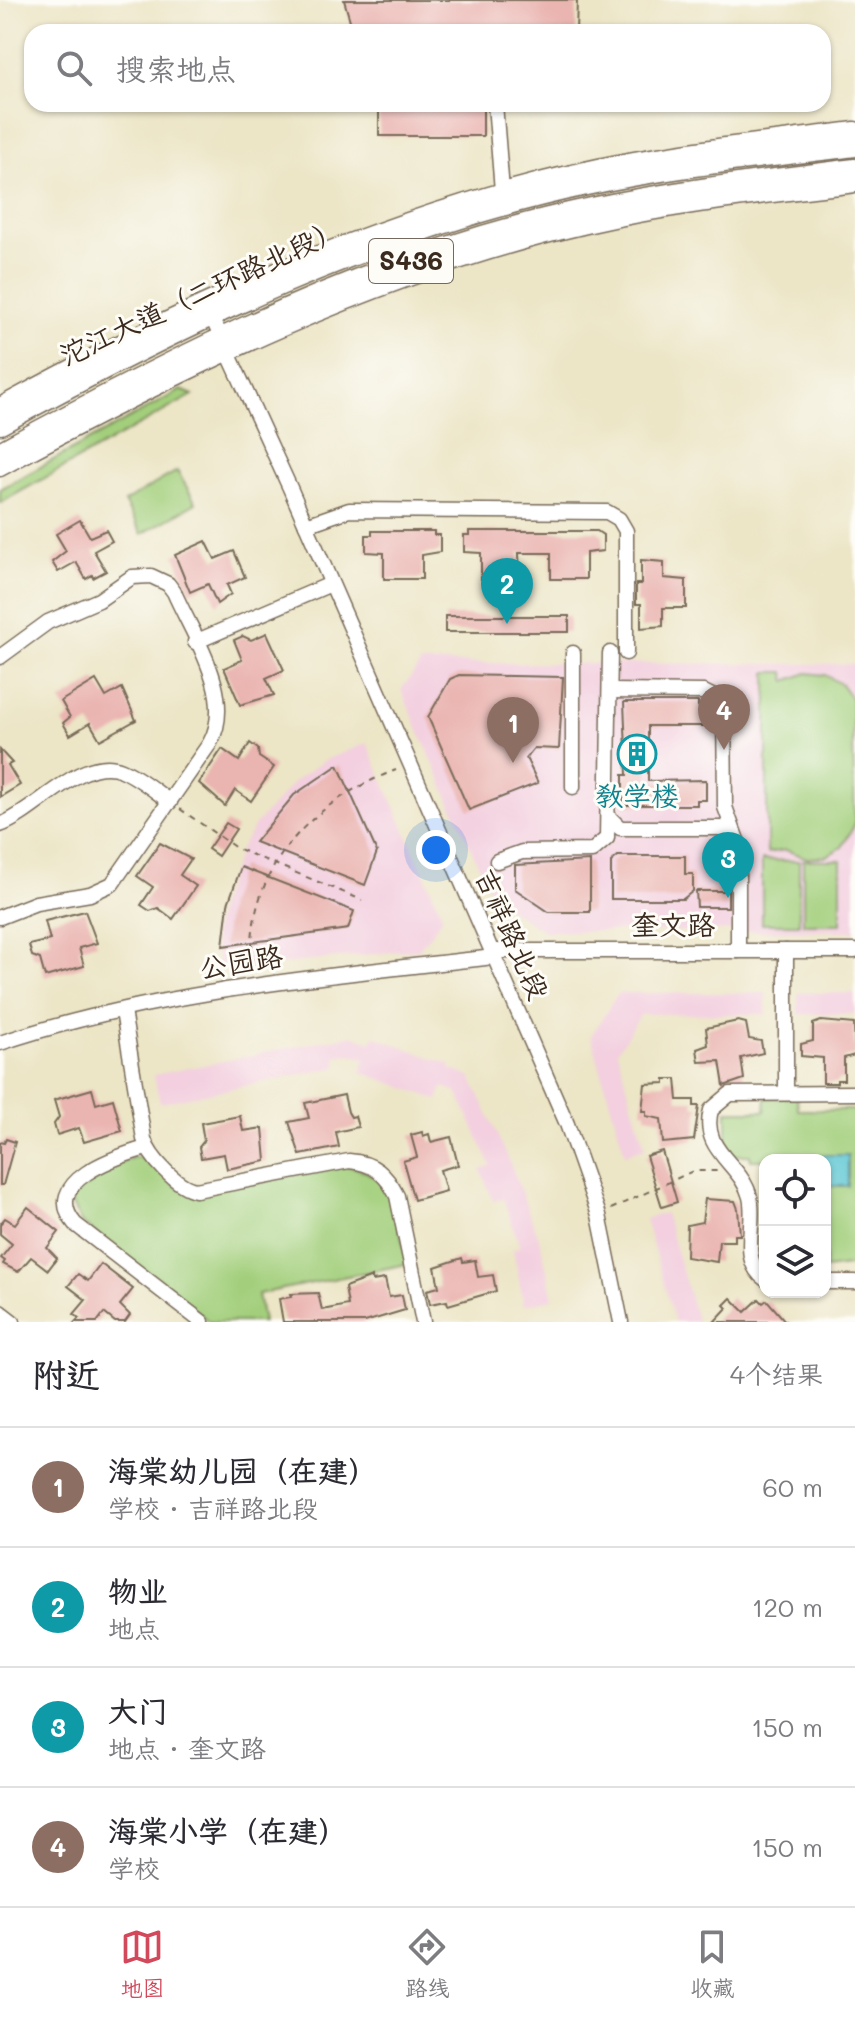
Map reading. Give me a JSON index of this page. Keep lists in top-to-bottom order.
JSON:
{
  "streets": {
    "highway": ["S436", "沱江大道（二环路北段）"],
    "street": ["奎文路", "吉祥路北段", "公园路"]
  },
  "crossings": [
    ["沱江大道（二环路北段）", "吉祥路北段"],
    ["奎文路", "吉祥路北段"],
    ["奎文路", "公园路"],
    ["吉祥路北段", "公园路"]
  ],
  "places": {
    "building": ["教学楼"]
  },
  "page": {
    "search": "搜索地点",
    "pins": [
      "2",
      "4",
      "1",
      "3"
    ],
    "heading": ["附近", "4个结果"],
    "list": [
      {
        "mark": "1",
        "name": "海棠幼儿园（在建）",
        "note": "学校 · 吉祥路北段",
        "value": "60 m"
      },
      {
        "mark": "2",
        "name": "物业",
        "note": "地点",
        "value": "120 m"
      },
      {
        "mark": "3",
        "name": "大门",
        "note": "地点 · 奎文路",
        "value": "150 m"
      },
      {
        "mark": "4",
        "name": "海棠小学（在建）",
        "note": "学校",
        "value": "150 m"
      }
    ],
    "nav": ["地图", "路线", "收藏"]
  }
}
